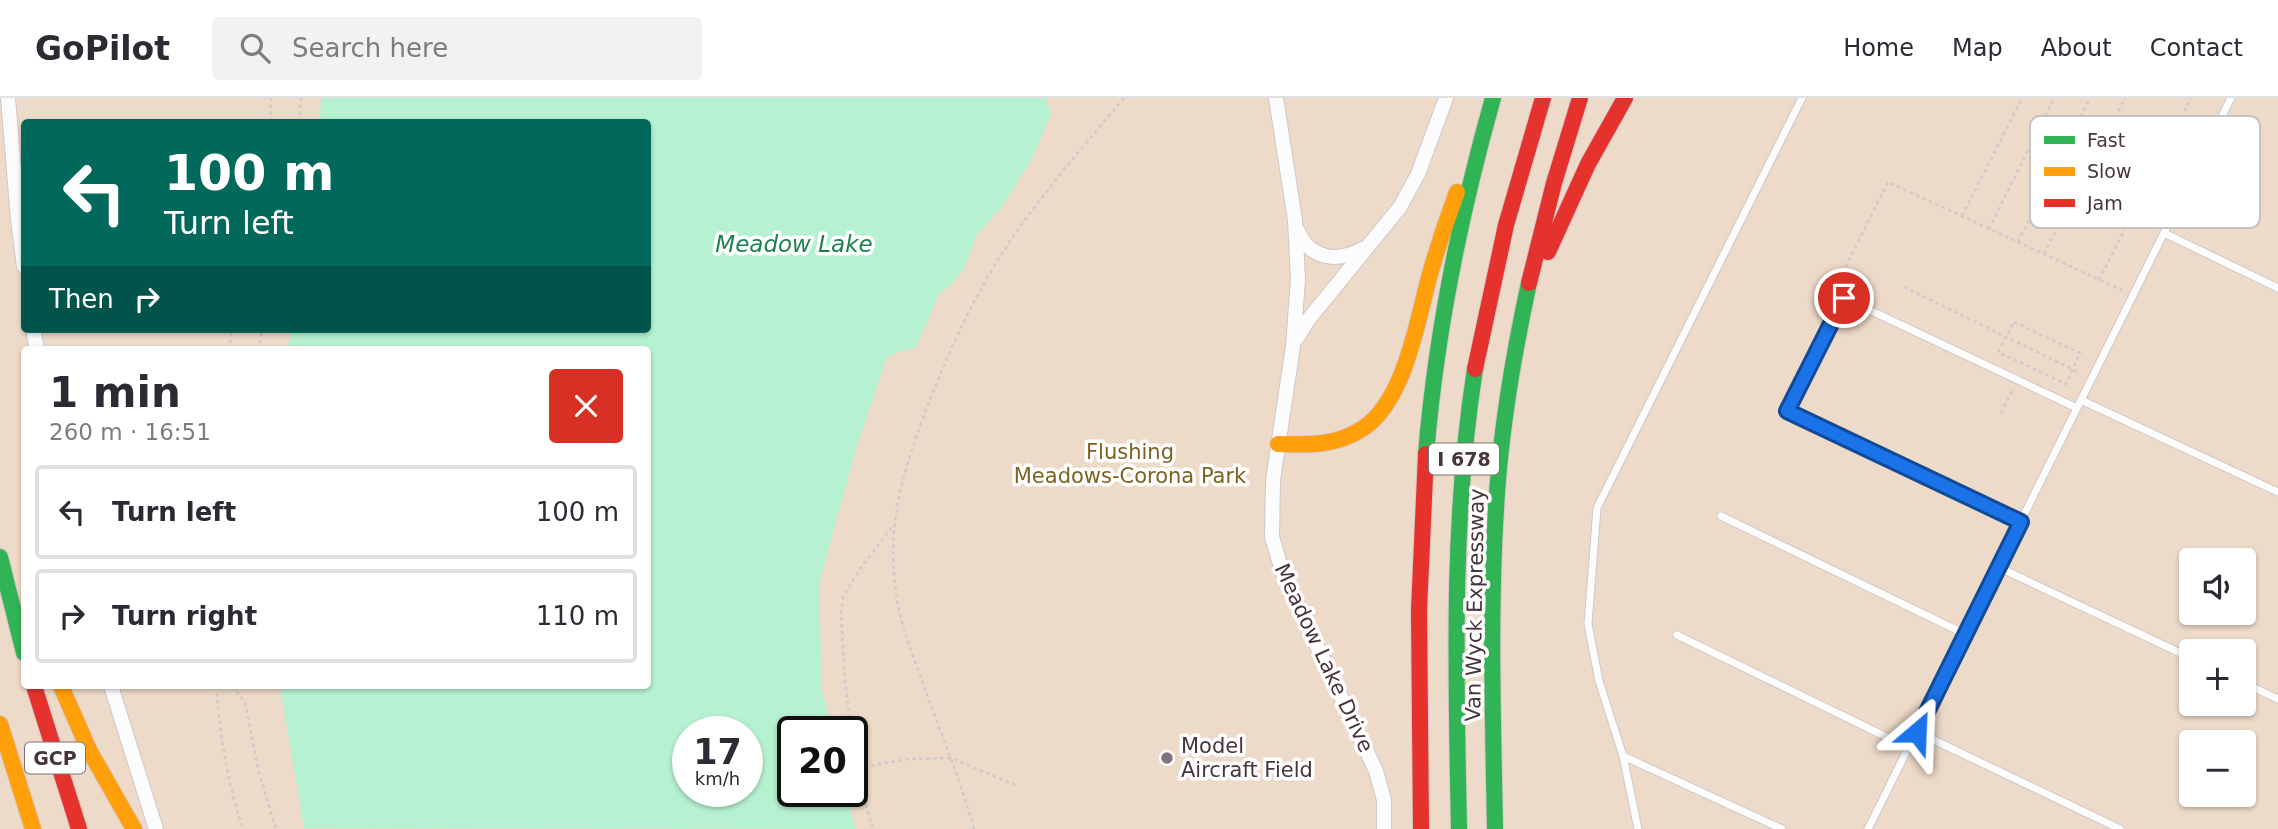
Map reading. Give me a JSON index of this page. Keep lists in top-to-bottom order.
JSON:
{
  "streets": {
    "main road": ["I 678", "Van Wyck Expressway", "GCP"],
    "street": ["Meadow Lake Drive"]
  },
  "water": ["Meadow Lake"],
  "parks": ["Flushing Meadows-Corona Park"],
  "places": ["Model Aircraft Field"],
  "legend": ["Fast", "Slow", "Jam"],
  "page": {
    "header": "GoPilot",
    "search": "Search here",
    "nav": [
      "Home",
      "Map",
      "About",
      "Contact"
    ],
    "turn": ["100 m", "Turn left"],
    "then": "Then",
    "heading": ["1 min", "260 m · 16:51"],
    "list": [
      {
        "name": "Turn left",
        "value": "100 m"
      },
      {
        "name": "Turn right",
        "value": "110 m"
      }
    ],
    "map_buttons": ["+", "−"],
    "speed": "17 km/h",
    "limit": "20"
  }
}
